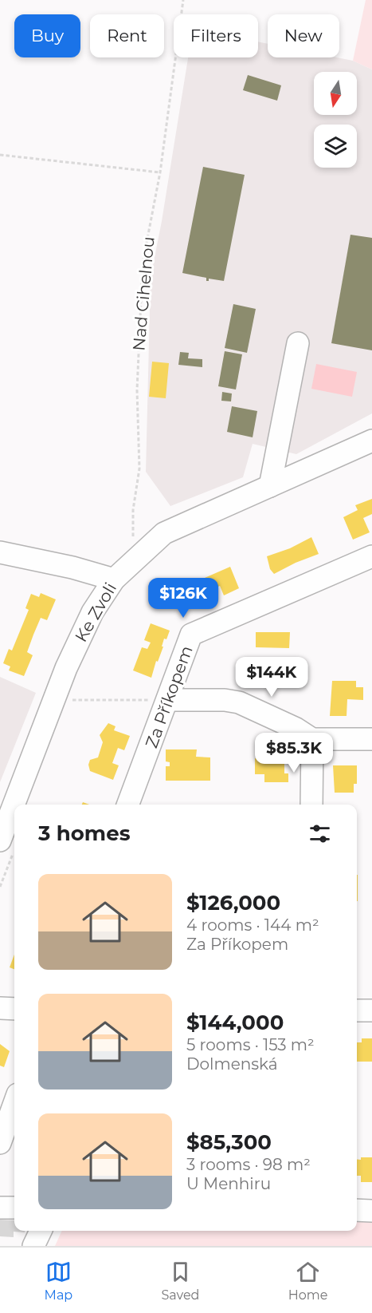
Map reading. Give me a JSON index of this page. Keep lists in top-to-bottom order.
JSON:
{
  "streets": {
    "street": ["Ke Zvoli", "Za Příkopem"],
    "path": ["Nad Cihelnou"]
  },
  "crossings": [
    ["Nad Cihelnou", "Ke Zvoli"]
  ],
  "north": "bottom",
  "page": {
    "chip": [
      "Buy",
      "Rent",
      "Filters",
      "New"
    ],
    "price": ["$126K", "$144K", "$85.3K"],
    "heading": "3 homes",
    "list": [
      {
        "name": "$126,000",
        "note": "4 rooms · 144 m² · Za Příkopem"
      },
      {
        "name": "$144,000",
        "note": "5 rooms · 153 m² · Dolmenská"
      },
      {
        "name": "$85,300",
        "note": "3 rooms · 98 m² · U Menhiru"
      }
    ],
    "tabs": ["Map", "Saved", "Home"]
  }
}
